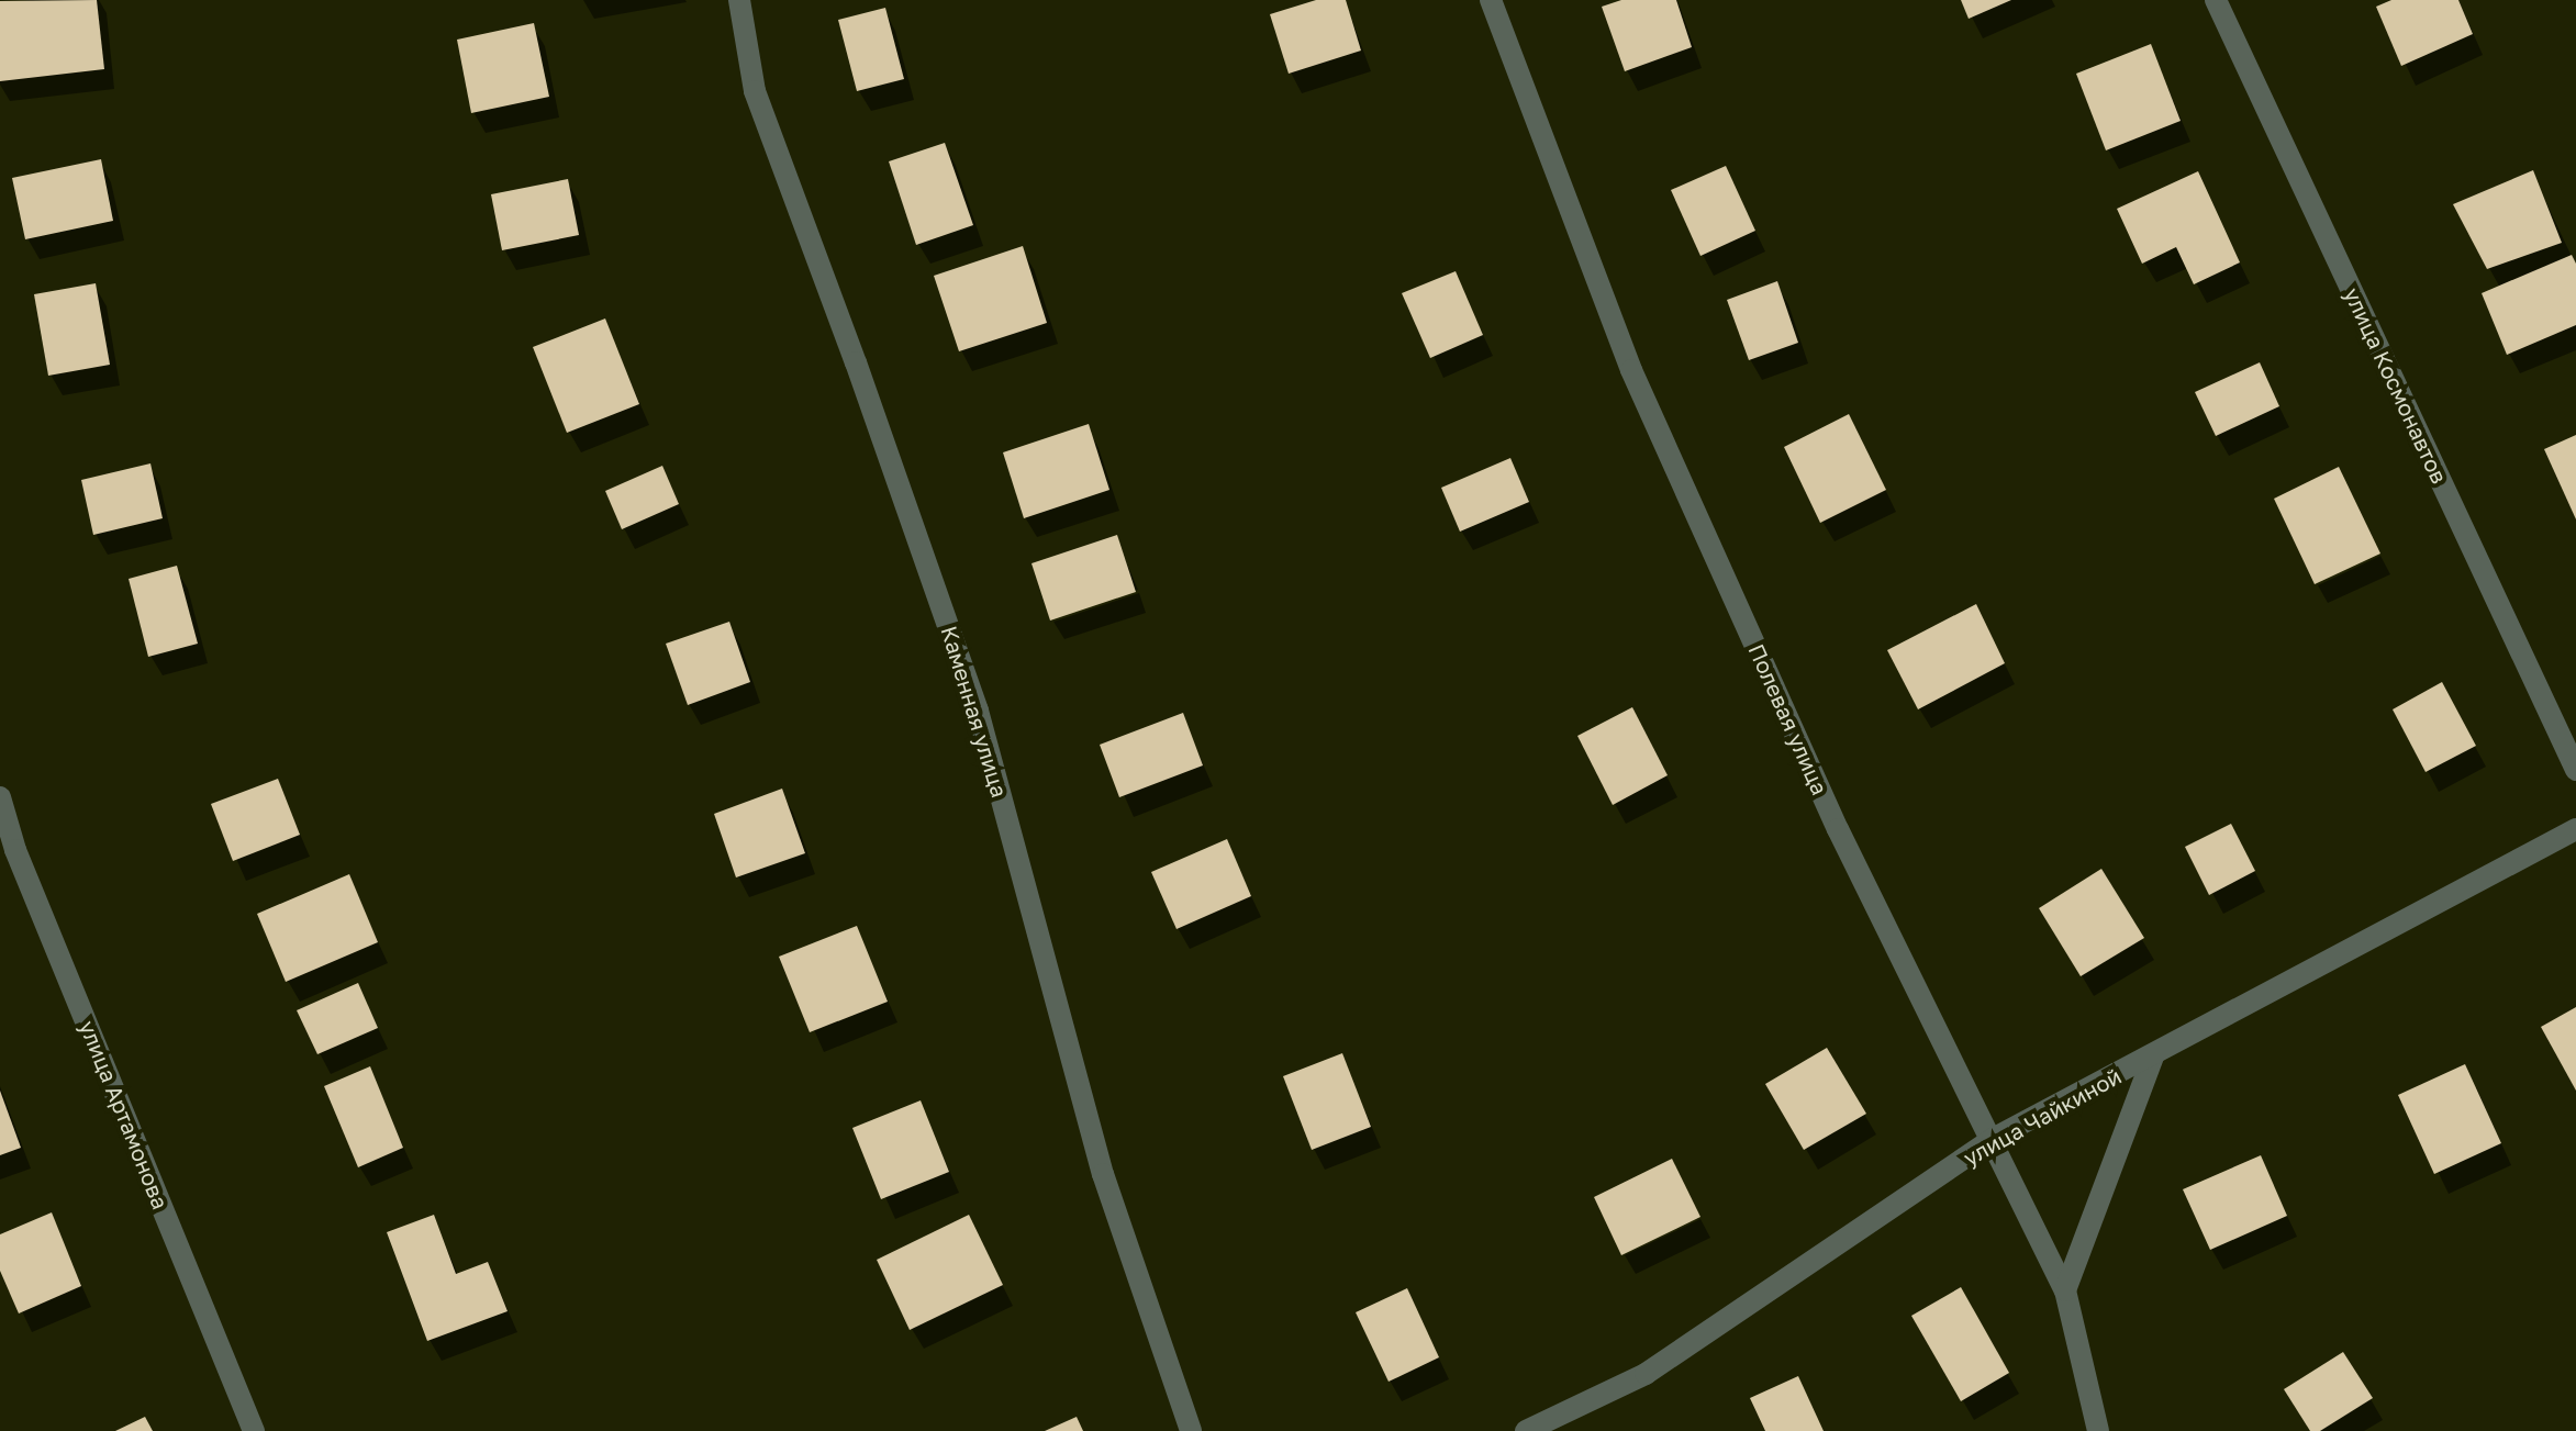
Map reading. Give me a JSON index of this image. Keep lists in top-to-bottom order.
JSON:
{
  "streets": {
    "street": [
      "улица Космонавтов",
      "Каменная улица",
      "Полевая улица",
      "улица Артамонова",
      "улица Чайкиной"
    ]
  },
  "crossings": [
    ["Полевая улица", "улица Чайкиной"]
  ]
}
